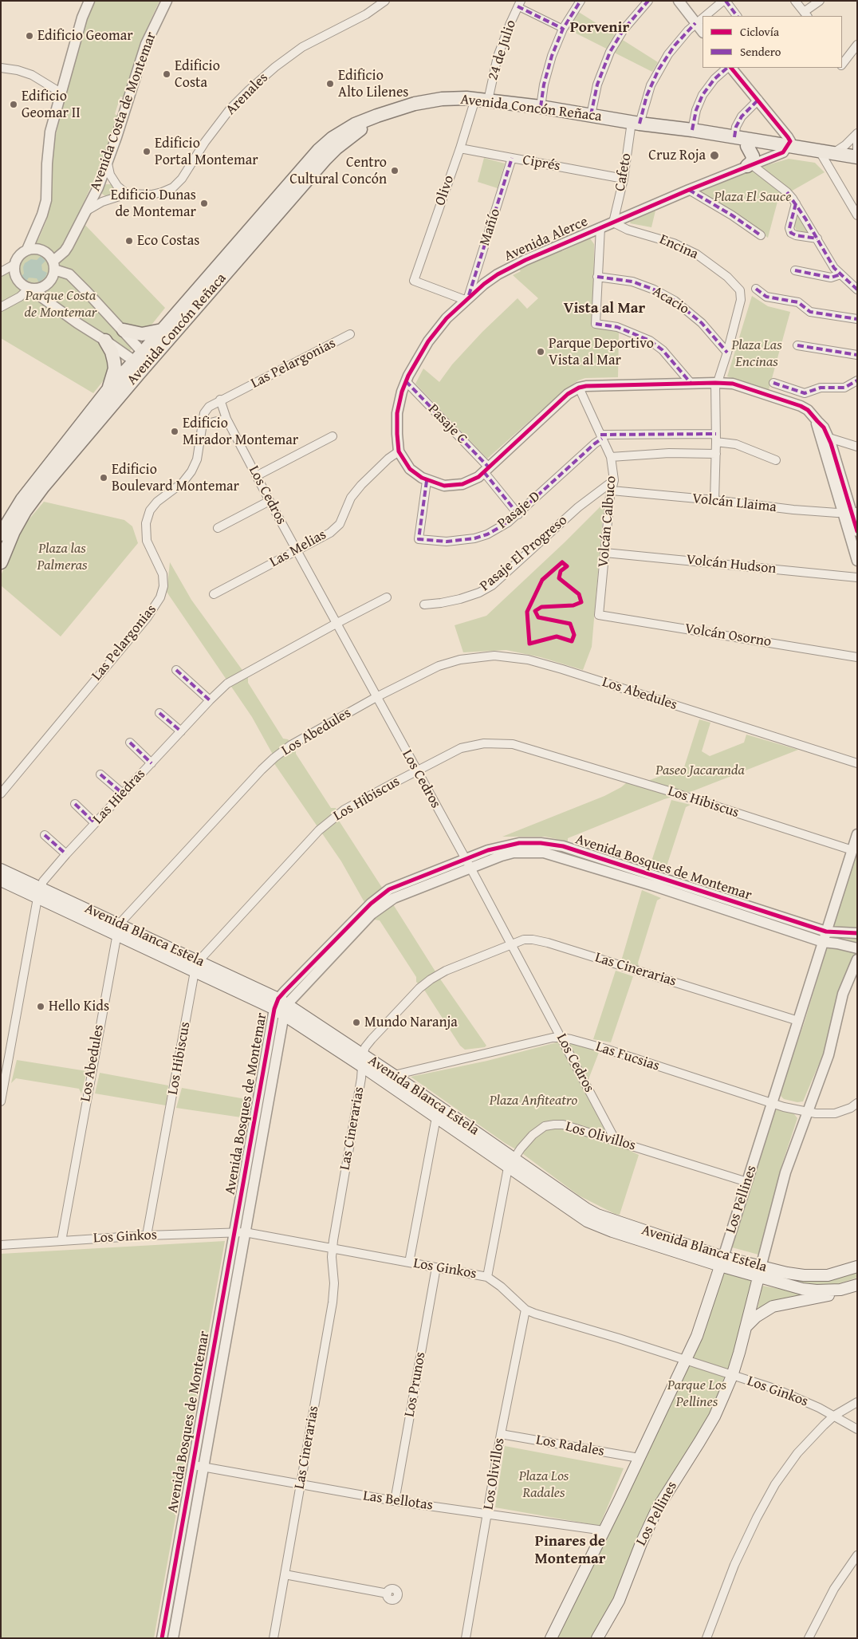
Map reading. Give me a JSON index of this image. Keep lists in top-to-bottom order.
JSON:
{
  "streets": {
    "main road": ["Avenida Concón Reñaca", "Avenida Blanca Estela", "Los Pellines"],
    "street": [
      "24 de Julio",
      "Arenales",
      "Avenida Costa de Montemar",
      "Ciprés",
      "Cafeto",
      "Olivo",
      "Mañío",
      "Avenida Alerce",
      "Encina",
      "Acacio",
      "Las Pelargonias",
      "Pasaje C",
      "Los Cedros",
      "Volcán Llaima",
      "Pasaje D",
      "Volcán Calbuco",
      "Las Melias",
      "Pasaje El Progreso",
      "Volcán Hudson",
      "Volcán Osorno",
      "Los Abedules",
      "Las Hiedras",
      "Los Hibiscus",
      "Avenida Bosques de Montemar",
      "Las Cinerarias",
      "Las Fucsias",
      "Los Olivillos",
      "Los Ginkos",
      "Los Prunos",
      "Los Radales",
      "Las Bellotas"
    ]
  },
  "crossings": [
    ["24 de Julio", "Avenida Concón Reñaca"],
    ["Arenales", "Avenida Costa de Montemar"],
    ["Avenida Concón Reñaca", "Cafeto"],
    ["Avenida Concón Reñaca", "Olivo"],
    ["Avenida Concón Reñaca", "Avenida Alerce"],
    ["Ciprés", "Cafeto"],
    ["Ciprés", "Olivo"],
    ["Ciprés", "Mañío"],
    ["Cafeto", "Avenida Alerce"],
    ["Cafeto", "Encina"],
    ["Olivo", "Mañío"],
    ["Olivo", "Avenida Alerce"],
    ["Mañío", "Avenida Alerce"],
    ["Avenida Alerce", "Encina"],
    ["Avenida Alerce", "Pasaje C"],
    ["Avenida Alerce", "Pasaje D"],
    ["Avenida Alerce", "Volcán Calbuco"],
    ["Avenida Alerce", "Las Melias"],
    ["Encina", "Acacio"],
    ["Las Pelargonias", "Los Cedros"],
    ["Pasaje C", "Pasaje D"],
    ["Los Cedros", "Las Melias"],
    ["Los Cedros", "Los Abedules"],
    ["Los Cedros", "Las Hiedras"],
    ["Los Cedros", "Los Hibiscus"],
    ["Los Cedros", "Avenida Bosques de Montemar"],
    ["Los Cedros", "Las Cinerarias"],
    ["Los Cedros", "Las Fucsias"],
    ["Los Cedros", "Los Olivillos"],
    ["Volcán Llaima", "Volcán Calbuco"],
    ["Pasaje D", "Volcán Calbuco"],
    ["Volcán Calbuco", "Pasaje El Progreso"],
    ["Volcán Calbuco", "Volcán Hudson"],
    ["Volcán Calbuco", "Volcán Osorno"],
    ["Los Abedules", "Avenida Blanca Estela"],
    ["Los Abedules", "Los Ginkos"],
    ["Las Hiedras", "Avenida Blanca Estela"],
    ["Los Hibiscus", "Avenida Blanca Estela"],
    ["Los Hibiscus", "Los Pellines"],
    ["Los Hibiscus", "Los Ginkos"],
    ["Avenida Bosques de Montemar", "Avenida Blanca Estela"],
    ["Avenida Bosques de Montemar", "Los Pellines"],
    ["Avenida Bosques de Montemar", "Los Ginkos"],
    ["Avenida Bosques de Montemar", "Las Bellotas"],
    ["Avenida Blanca Estela", "Las Cinerarias"],
    ["Avenida Blanca Estela", "Las Fucsias"],
    ["Avenida Blanca Estela", "Los Olivillos"],
    ["Avenida Blanca Estela", "Los Pellines"],
    ["Las Cinerarias", "Los Pellines"],
    ["Las Cinerarias", "Los Ginkos"],
    ["Las Cinerarias", "Las Bellotas"],
    ["Las Fucsias", "Los Pellines"],
    ["Los Olivillos", "Los Pellines"],
    ["Los Olivillos", "Los Ginkos"],
    ["Los Olivillos", "Los Radales"],
    ["Los Olivillos", "Las Bellotas"],
    ["Los Pellines", "Los Ginkos"],
    ["Los Pellines", "Los Radales"],
    ["Los Pellines", "Las Bellotas"],
    ["Los Ginkos", "Los Prunos"],
    ["Los Prunos", "Las Bellotas"]
  ],
  "districts": ["Porvenir", "Vista al Mar", "Pinares de Montemar"],
  "parks": [
    "Plaza El Sauce",
    "Parque Costa de Montemar",
    "Plaza Las Encinas",
    "Plaza las Palmeras",
    "Paseo Jacaranda",
    "Plaza Anfiteatro",
    "Parque Los Pellines",
    "Plaza Los Radales"
  ],
  "places": [
    "Edificio Geomar",
    "Edificio Costa",
    "Edificio Alto Lilenes",
    "Edificio Geomar II",
    "Edificio Portal Montemar",
    "Cruz Roja",
    "Centro Cultural Concón",
    "Edificio Dunas de Montemar",
    "Eco Costas",
    "Parque Deportivo Vista al Mar",
    "Edificio Mirador Montemar",
    "Edificio Boulevard Montemar",
    "Hello Kids",
    "Mundo Naranja"
  ],
  "legend": ["Ciclovía", "Sendero"]
}
